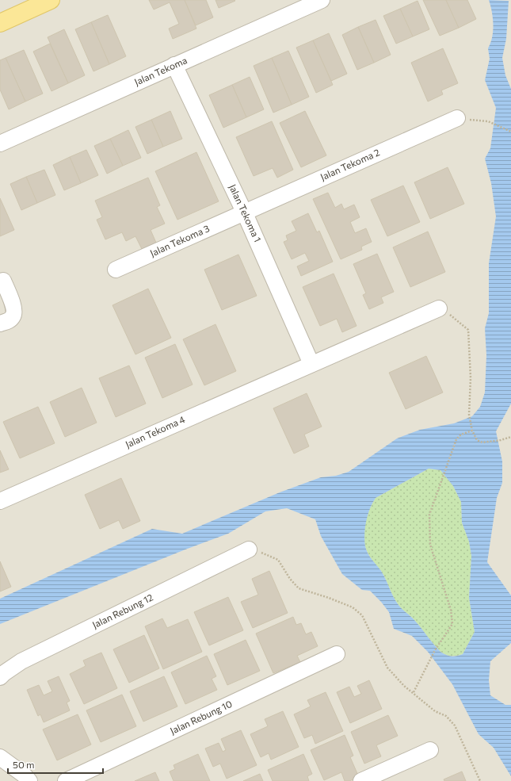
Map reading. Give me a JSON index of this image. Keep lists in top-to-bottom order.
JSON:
{
  "streets": {
    "street": [
      "Jalan Tekoma",
      "Jalan Tekoma 2",
      "Jalan Tekoma 1",
      "Jalan Tekoma 3",
      "Jalan Tekoma 4",
      "Jalan Rebung 12",
      "Jalan Rebung 10"
    ]
  },
  "crossings": [
    ["Jalan Tekoma", "Jalan Tekoma 1"],
    ["Jalan Tekoma 2", "Jalan Tekoma 1"],
    ["Jalan Tekoma 2", "Jalan Tekoma 3"],
    ["Jalan Tekoma 1", "Jalan Tekoma 3"],
    ["Jalan Tekoma 1", "Jalan Tekoma 4"]
  ],
  "scale_bar": "50 m"
}
